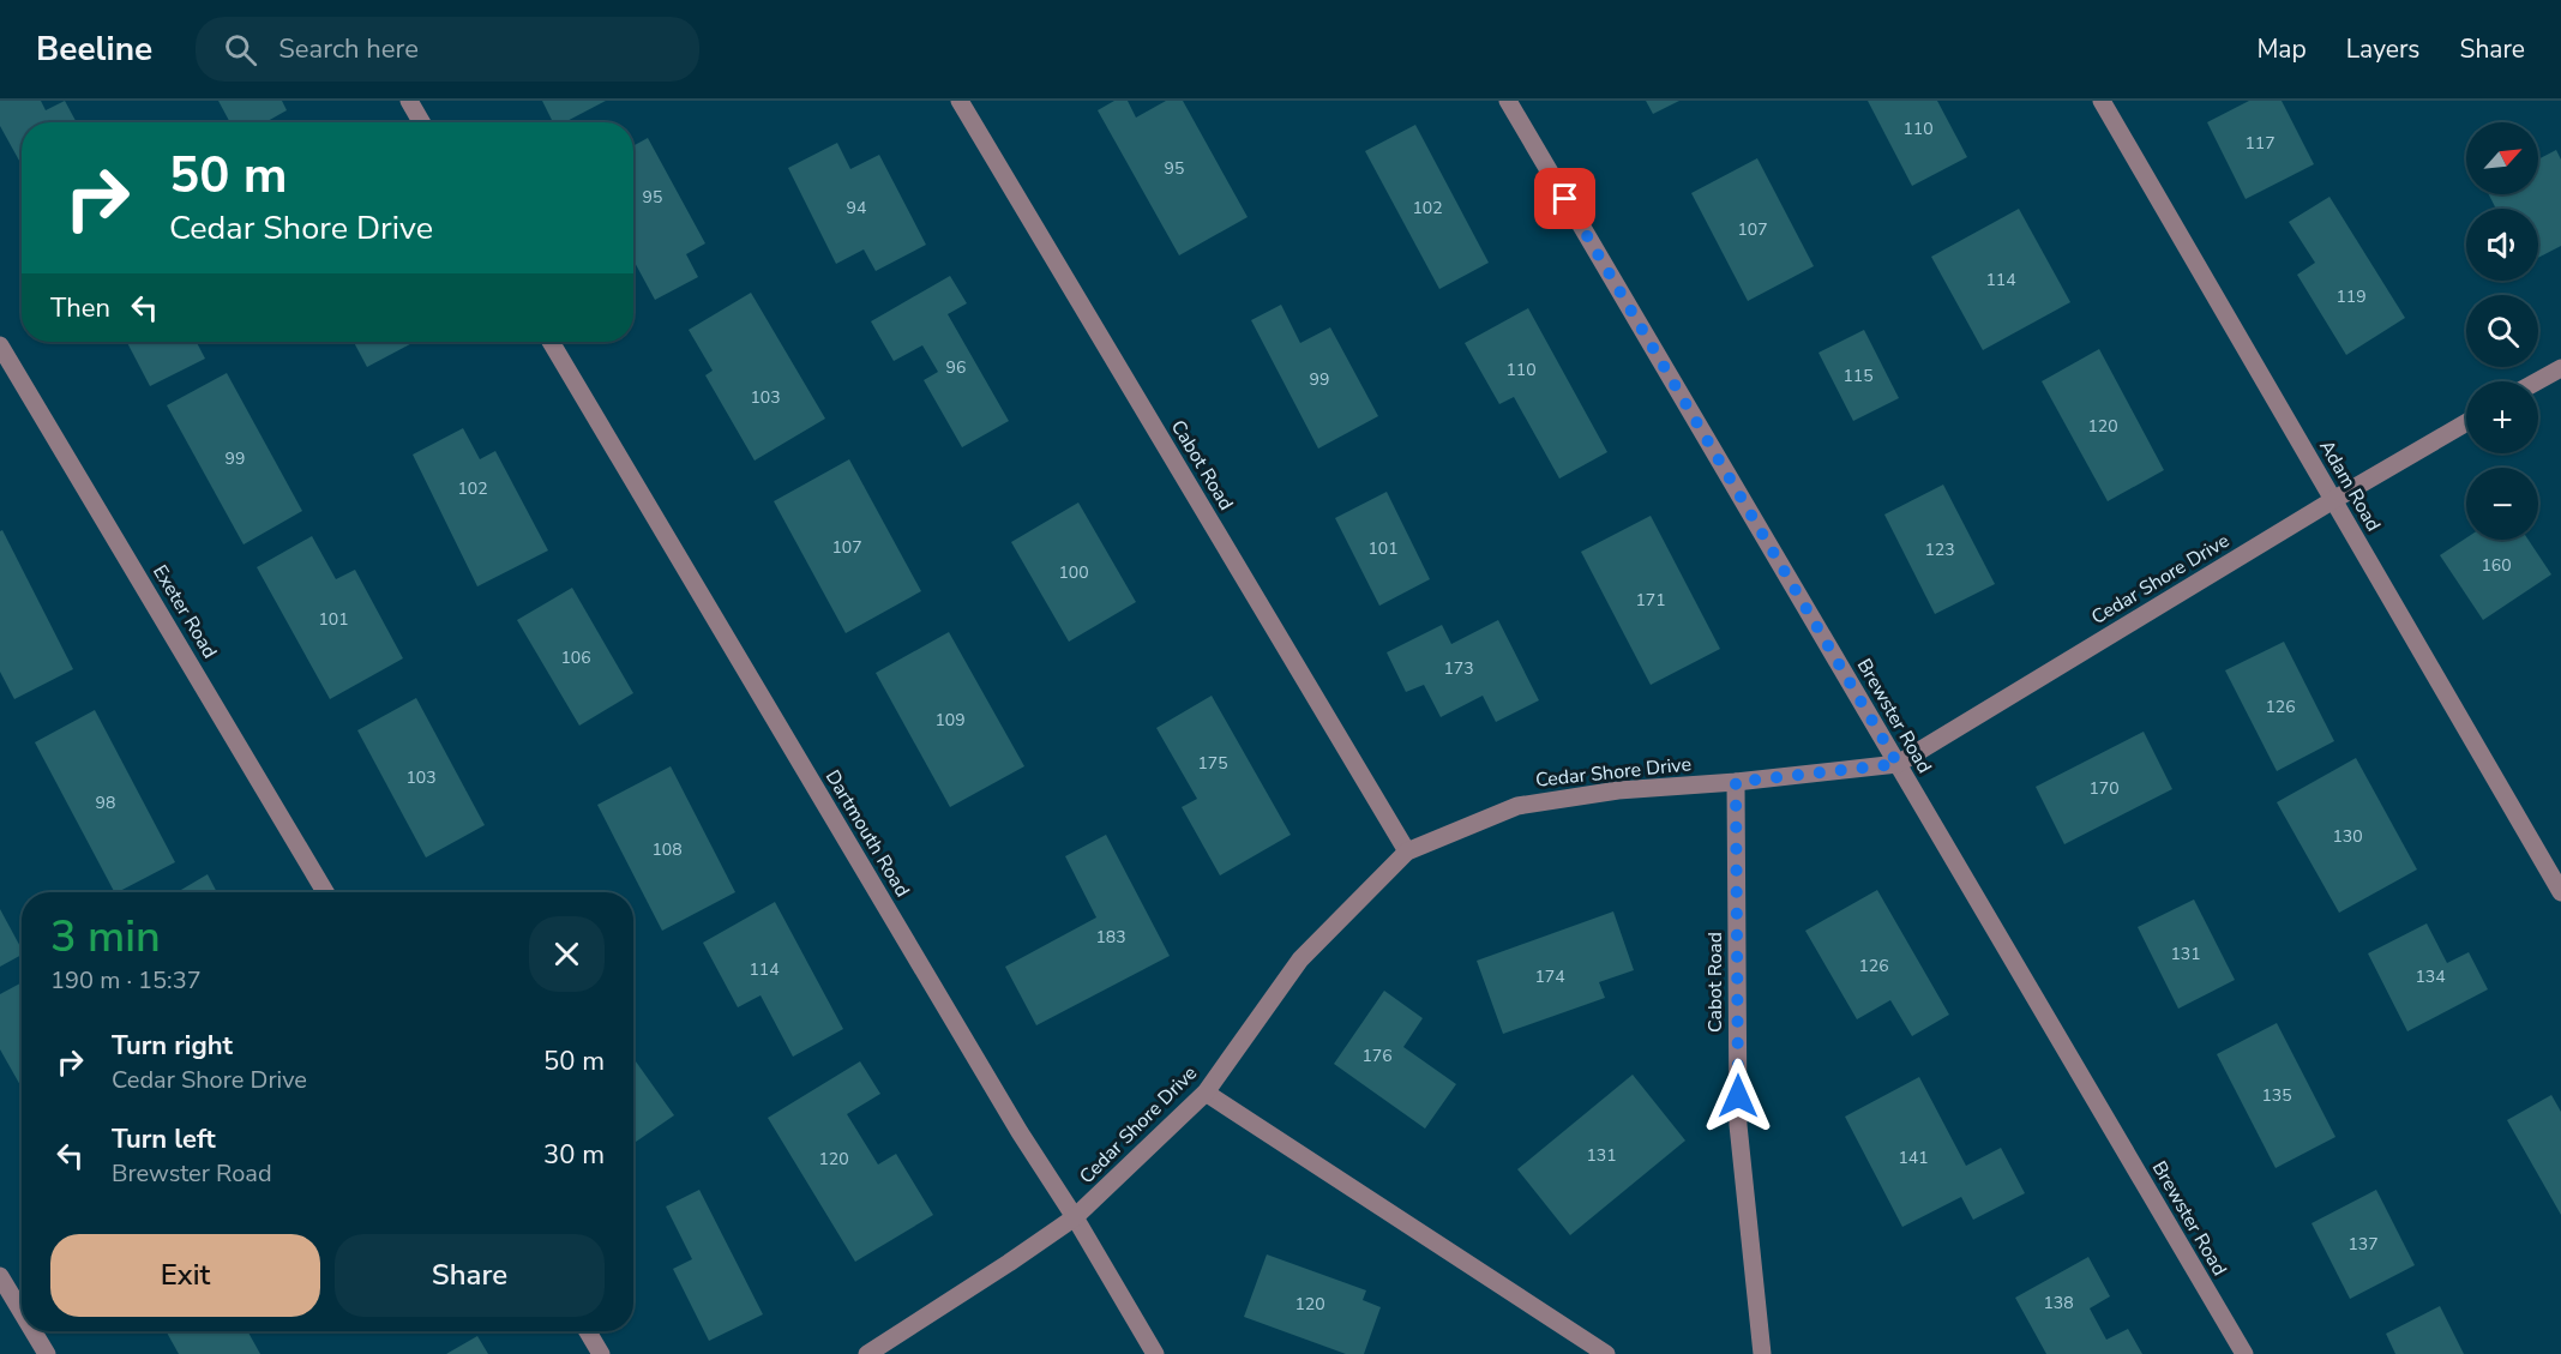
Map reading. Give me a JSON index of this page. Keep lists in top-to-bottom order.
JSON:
{
  "streets": {
    "street": [
      "Cabot Road",
      "Adam Road",
      "Cedar Shore Drive",
      "Exeter Road",
      "Brewster Road",
      "Dartmouth Road"
    ]
  },
  "crossings": [
    ["Cabot Road", "Cedar Shore Drive"],
    ["Adam Road", "Cedar Shore Drive"],
    ["Cedar Shore Drive", "Brewster Road"],
    ["Cedar Shore Drive", "Dartmouth Road"]
  ],
  "house_numbers": [
    "110",
    "117",
    "95",
    "95",
    "94",
    "102",
    "107",
    "114",
    "119",
    "96",
    "110",
    "115",
    "99",
    "103",
    "120",
    "99",
    "102",
    "107",
    "101",
    "123",
    "160",
    "100",
    "171",
    "101",
    "106",
    "173",
    "126",
    "109",
    "175",
    "103",
    "170",
    "98",
    "130",
    "108",
    "183",
    "131",
    "126",
    "114",
    "174",
    "134",
    "176",
    "135",
    "131",
    "141",
    "120",
    "137",
    "138",
    "120"
  ],
  "north": "top right",
  "page": {
    "header": "Beeline",
    "search": "Search here",
    "nav": ["Map", "Layers", "Share"],
    "map_buttons": ["+", "−"],
    "turn": ["50 m", "Cedar Shore Drive"],
    "then": "Then",
    "heading": ["3 min", "190 m · 15:37"],
    "list": [
      {
        "name": "Turn right",
        "note": "Cedar Shore Drive",
        "value": "50 m"
      },
      {
        "name": "Turn left",
        "note": "Brewster Road",
        "value": "30 m"
      }
    ],
    "buttons": ["Exit", "Share"]
  }
}
